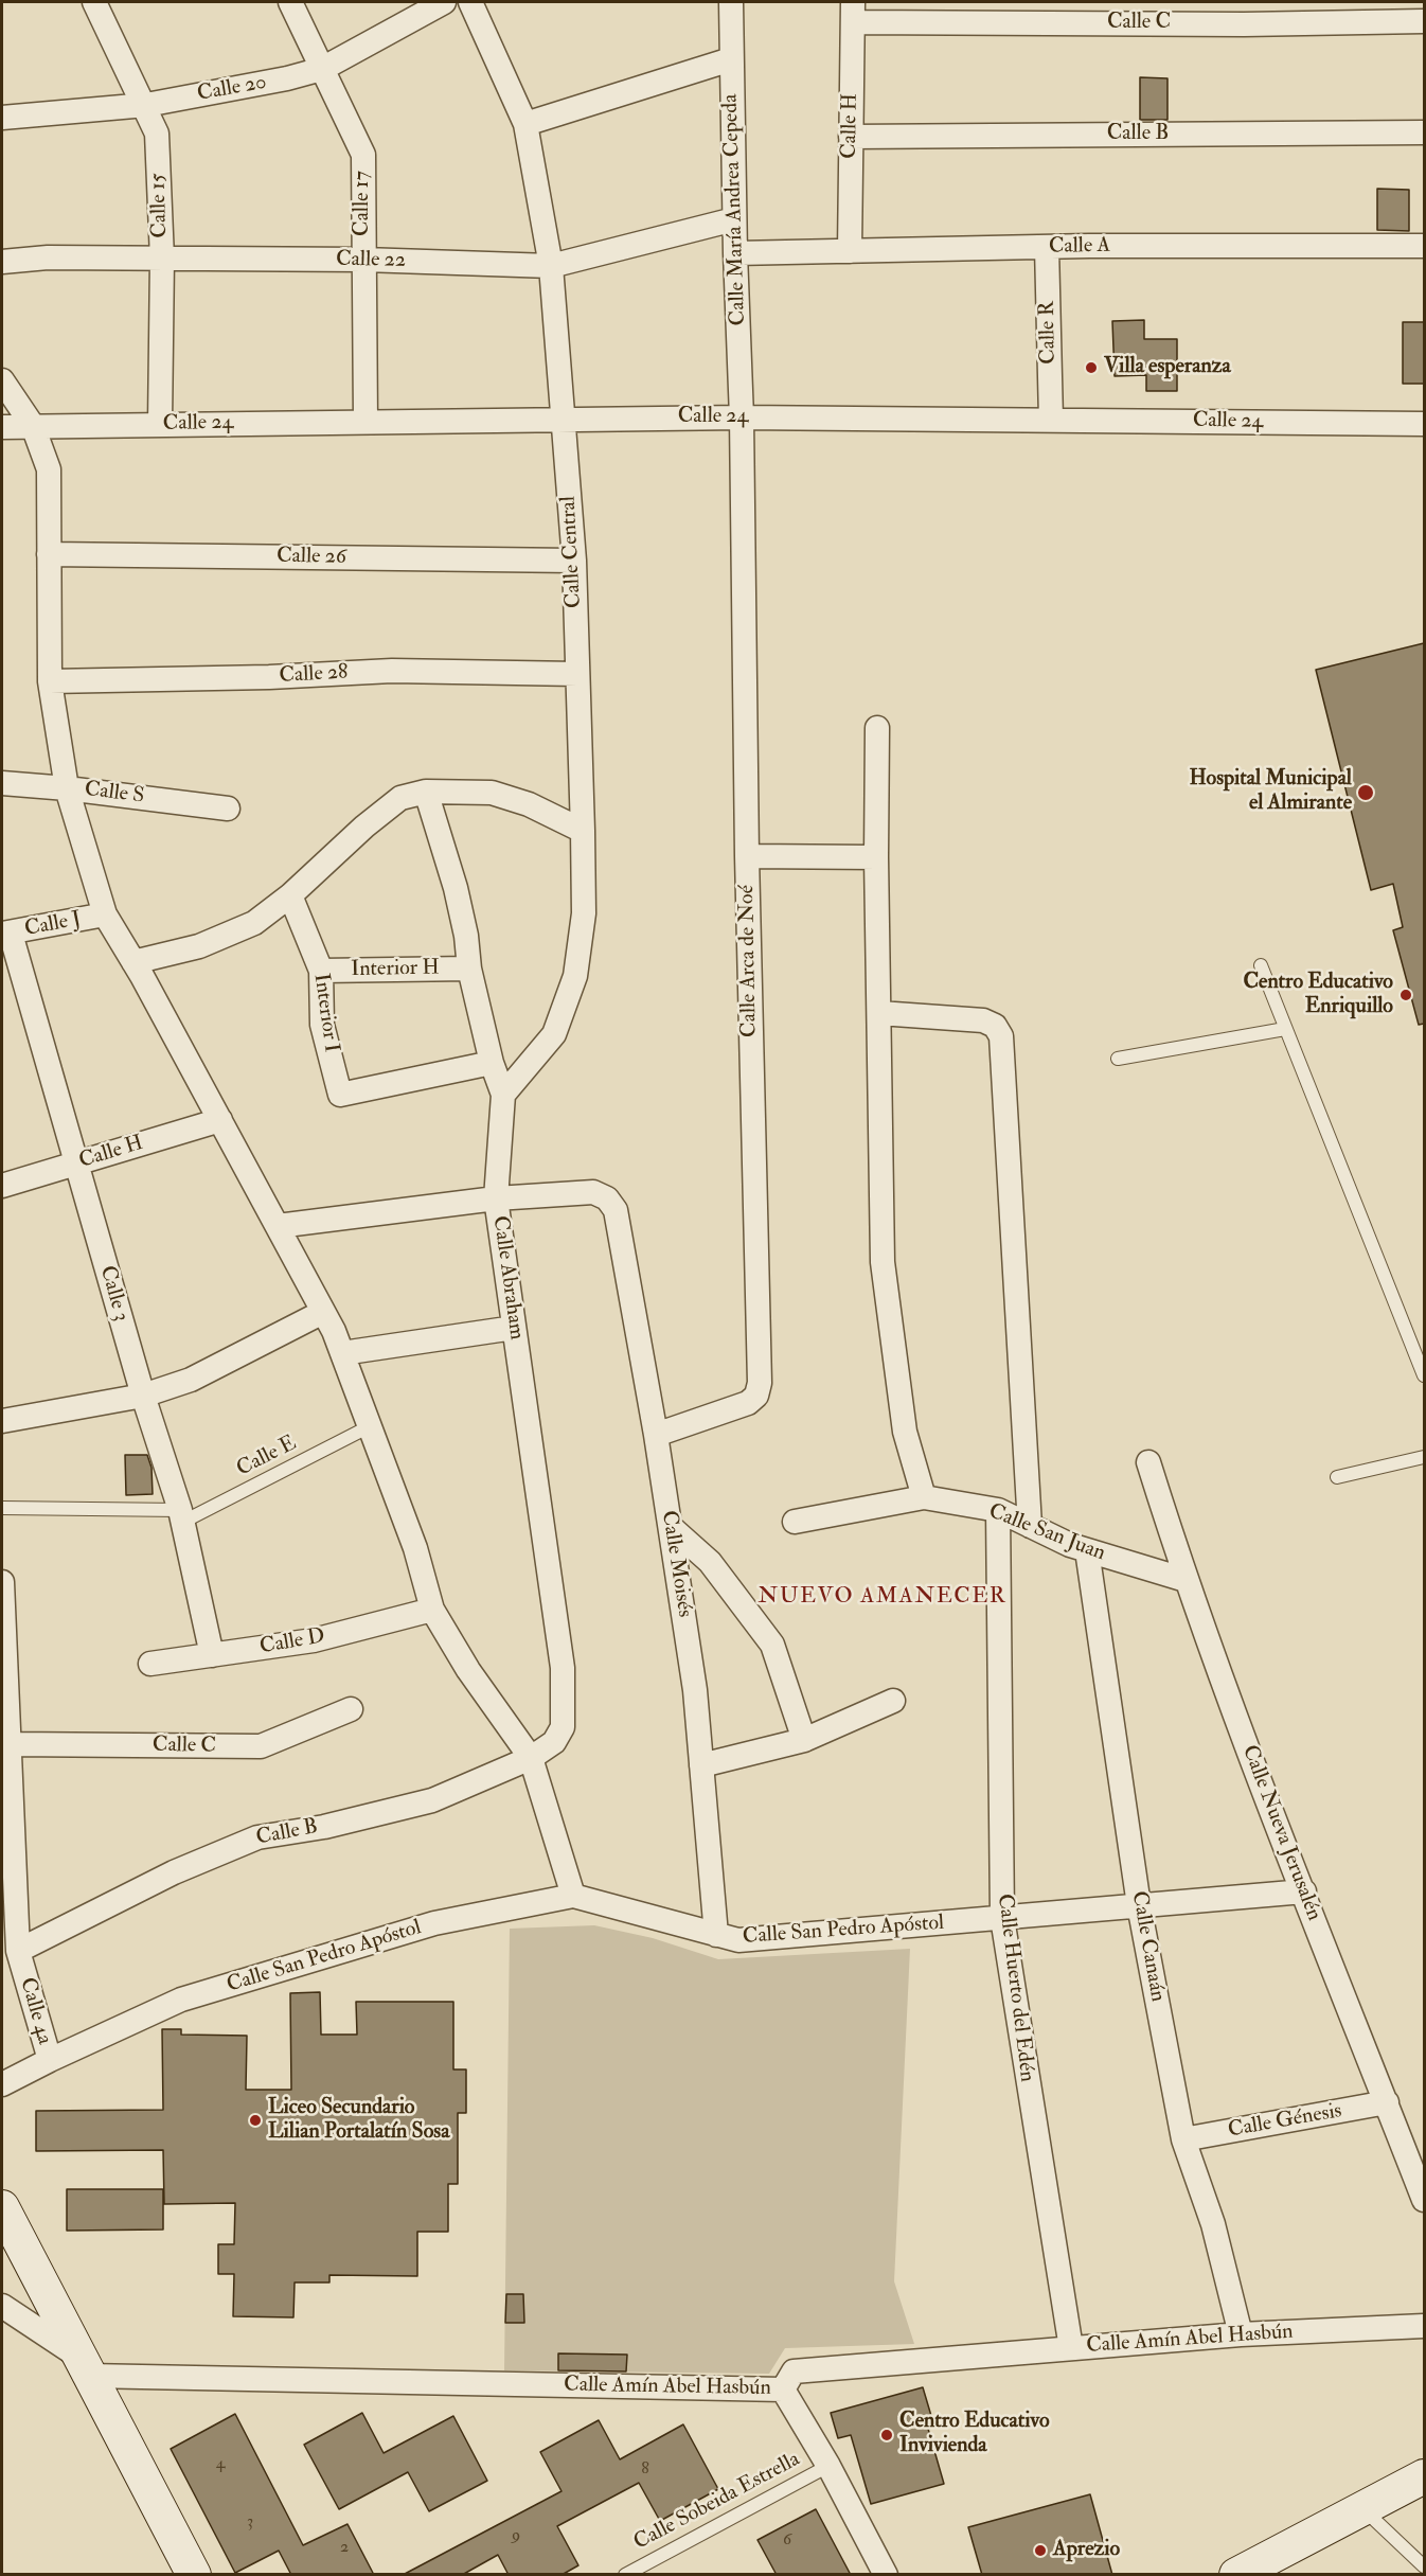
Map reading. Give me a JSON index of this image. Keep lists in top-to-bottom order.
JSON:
{
  "streets": {
    "street": [
      "Calle C",
      "Calle 20",
      "Calle H",
      "Calle B",
      "Calle 17",
      "Calle 15",
      "Calle María Andrea Cepeda",
      "Calle A",
      "Calle 22",
      "Calle R",
      "Calle 24",
      "Calle Central",
      "Calle 26",
      "Calle 28",
      "Calle S",
      "Calle J",
      "Calle Arca de Noé",
      "Interior H",
      "Interior I",
      "Calle Abraham",
      "Calle 3",
      "Calle San Juan",
      "Calle Moisés",
      "Calle D",
      "Calle Nueva Jerusalén",
      "Calle San Pedro Apóstol",
      "Calle Canaán",
      "Calle Huerto del Edén",
      "Calle 4a",
      "Calle Génesis",
      "Calle Amín Abel Hasbún"
    ],
    "lane": ["Calle E", "Calle Sobeida Estrella"]
  },
  "crossings": [
    ["Calle C", "Calle H"],
    ["Calle C", "Calle 4a"],
    ["Calle 20", "Calle 17"],
    ["Calle 20", "Calle 15"],
    ["Calle H", "Calle B"],
    ["Calle H", "Calle A"],
    ["Calle H", "Calle 3"],
    ["Calle B", "Calle Abraham"],
    ["Calle B", "Calle 4a"],
    ["Calle 17", "Calle 22"],
    ["Calle 17", "Calle 24"],
    ["Calle 15", "Calle 22"],
    ["Calle 15", "Calle 24"],
    ["Calle María Andrea Cepeda", "Calle A"],
    ["Calle María Andrea Cepeda", "Calle 22"],
    ["Calle María Andrea Cepeda", "Calle 24"],
    ["Calle María Andrea Cepeda", "Calle Arca de Noé"],
    ["Calle A", "Calle R"],
    ["Calle 22", "Calle Central"],
    ["Calle R", "Calle 24"],
    ["Calle 24", "Calle Central"],
    ["Calle 24", "Calle Arca de Noé"],
    ["Calle Central", "Calle 26"],
    ["Calle Central", "Calle 28"],
    ["Calle Central", "Calle Abraham"],
    ["Calle J", "Calle 3"],
    ["Calle Arca de Noé", "Calle Moisés"],
    ["Interior H", "Interior I"],
    ["Interior H", "Calle Abraham"],
    ["Interior I", "Calle Abraham"],
    ["Calle Abraham", "Calle Moisés"],
    ["Calle 3", "Calle E"],
    ["Calle 3", "Calle D"],
    ["Calle San Juan", "Calle Nueva Jerusalén"],
    ["Calle San Juan", "Calle Canaán"],
    ["Calle San Juan", "Calle Huerto del Edén"],
    ["Calle Moisés", "Calle San Pedro Apóstol"],
    ["Calle Nueva Jerusalén", "Calle San Pedro Apóstol"],
    ["Calle Nueva Jerusalén", "Calle Génesis"],
    ["Calle San Pedro Apóstol", "Calle Canaán"],
    ["Calle San Pedro Apóstol", "Calle Huerto del Edén"],
    ["Calle San Pedro Apóstol", "Calle 4a"],
    ["Calle Canaán", "Calle Génesis"],
    ["Calle Canaán", "Calle Amín Abel Hasbún"],
    ["Calle Huerto del Edén", "Calle Amín Abel Hasbún"]
  ],
  "districts": ["NUEVO AMANECER"],
  "places": [
    "Villa esperanza",
    "Hospital Municipal el Almirante",
    "Centro Educativo Enriquillo",
    "Liceo Secundario Lilian Portalatín Sosa",
    "Centro Educativo Invivienda",
    "Aprezio"
  ],
  "house_numbers": [
    "4",
    "8",
    "3",
    "9",
    "6",
    "2"
  ]
}
